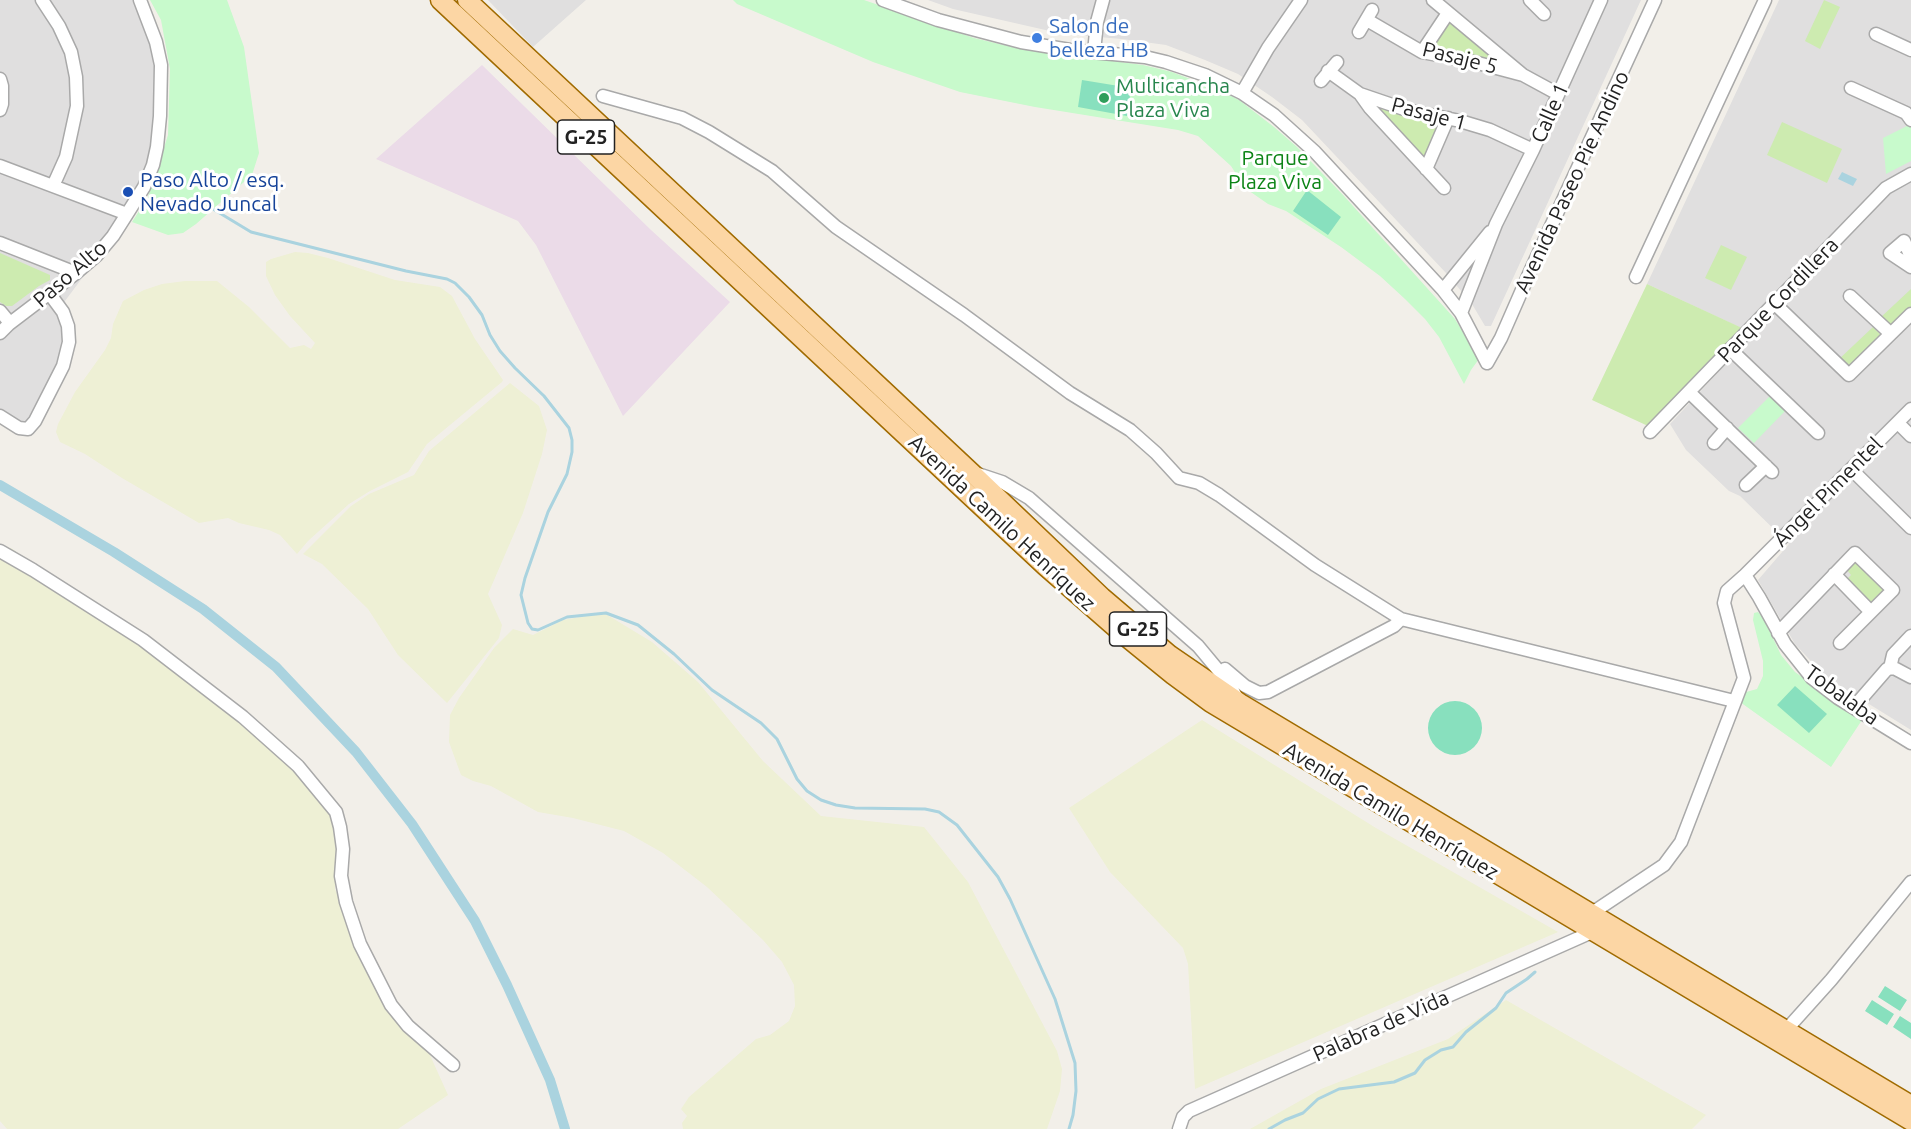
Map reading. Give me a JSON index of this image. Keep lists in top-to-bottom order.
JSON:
{
  "streets": {
    "main road": ["G-25", "Avenida Camilo Henríquez"],
    "street": [
      "Pasaje 5",
      "Calle 1",
      "Pasaje 1",
      "Avenida Paseo Pie Andino",
      "Paso Alto",
      "Parque Cordillera",
      "Ángel Pimentel",
      "Tobalaba",
      "Palabra de Vida"
    ]
  },
  "crossings": [
    ["Calle 1", "Pasaje 1"],
    ["Calle 1", "Avenida Paseo Pie Andino"],
    ["Ángel Pimentel", "Avenida Camilo Henríquez"],
    ["Ángel Pimentel", "Tobalaba"],
    ["Avenida Camilo Henríquez", "Palabra de Vida"]
  ],
  "parks": ["Parque Plaza Viva"],
  "places": ["Salon de belleza HB", "Multicancha Plaza Viva", "Paso Alto / esq. Nevado Juncal"]
}
